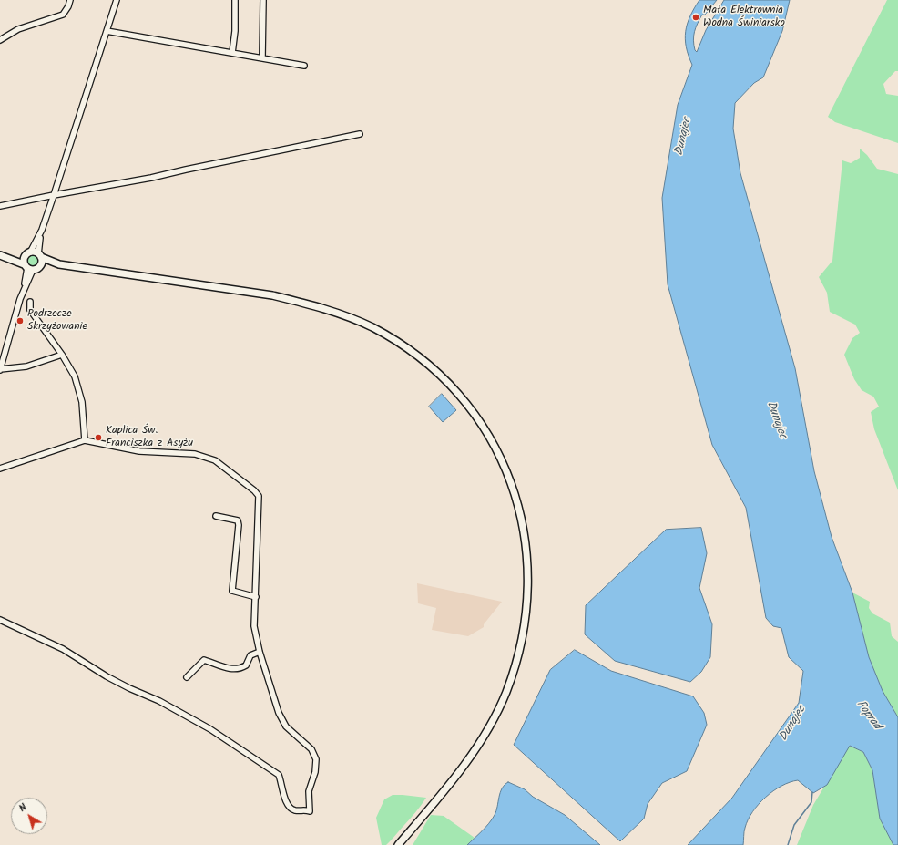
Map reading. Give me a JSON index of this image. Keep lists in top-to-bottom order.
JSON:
{
  "water": ["Dunajec", "Poprad"],
  "places": ["Mała Elektrownia Wodna Świniarsko", "Podrzecze Skrzyżowanie", "Kaplica Św. Franciszka z Asyżu"],
  "north": "top left"
}
